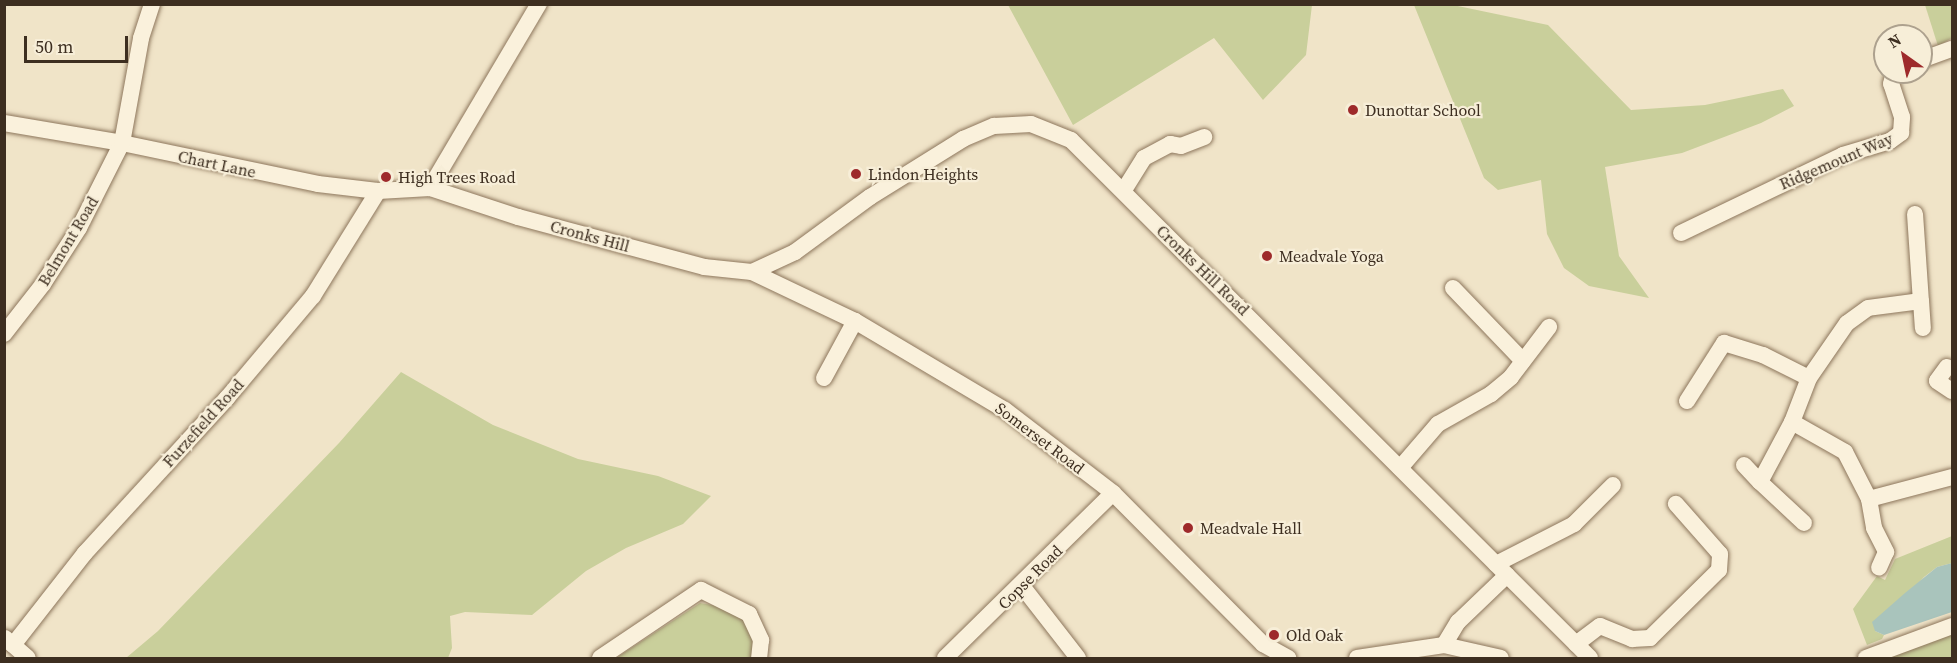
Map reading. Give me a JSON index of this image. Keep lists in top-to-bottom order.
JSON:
{
  "streets": {
    "street": [
      "Ridgemount Way",
      "Chart Lane",
      "Cronks Hill",
      "Belmont Road",
      "Cronks Hill Road",
      "Furzefield Road",
      "Somerset Road",
      "Copse Road"
    ]
  },
  "crossings": [
    ["Chart Lane", "Cronks Hill"],
    ["Chart Lane", "Belmont Road"],
    ["Chart Lane", "Furzefield Road"],
    ["Cronks Hill", "Cronks Hill Road"],
    ["Cronks Hill", "Somerset Road"],
    ["Cronks Hill Road", "Somerset Road"],
    ["Somerset Road", "Copse Road"]
  ],
  "places": [
    "Dunottar School",
    "Lindon Heights",
    "High Trees Road",
    "Meadvale Yoga",
    "Meadvale Hall",
    "Old Oak"
  ],
  "scale_bar": "50 m",
  "north": "top left"
}
